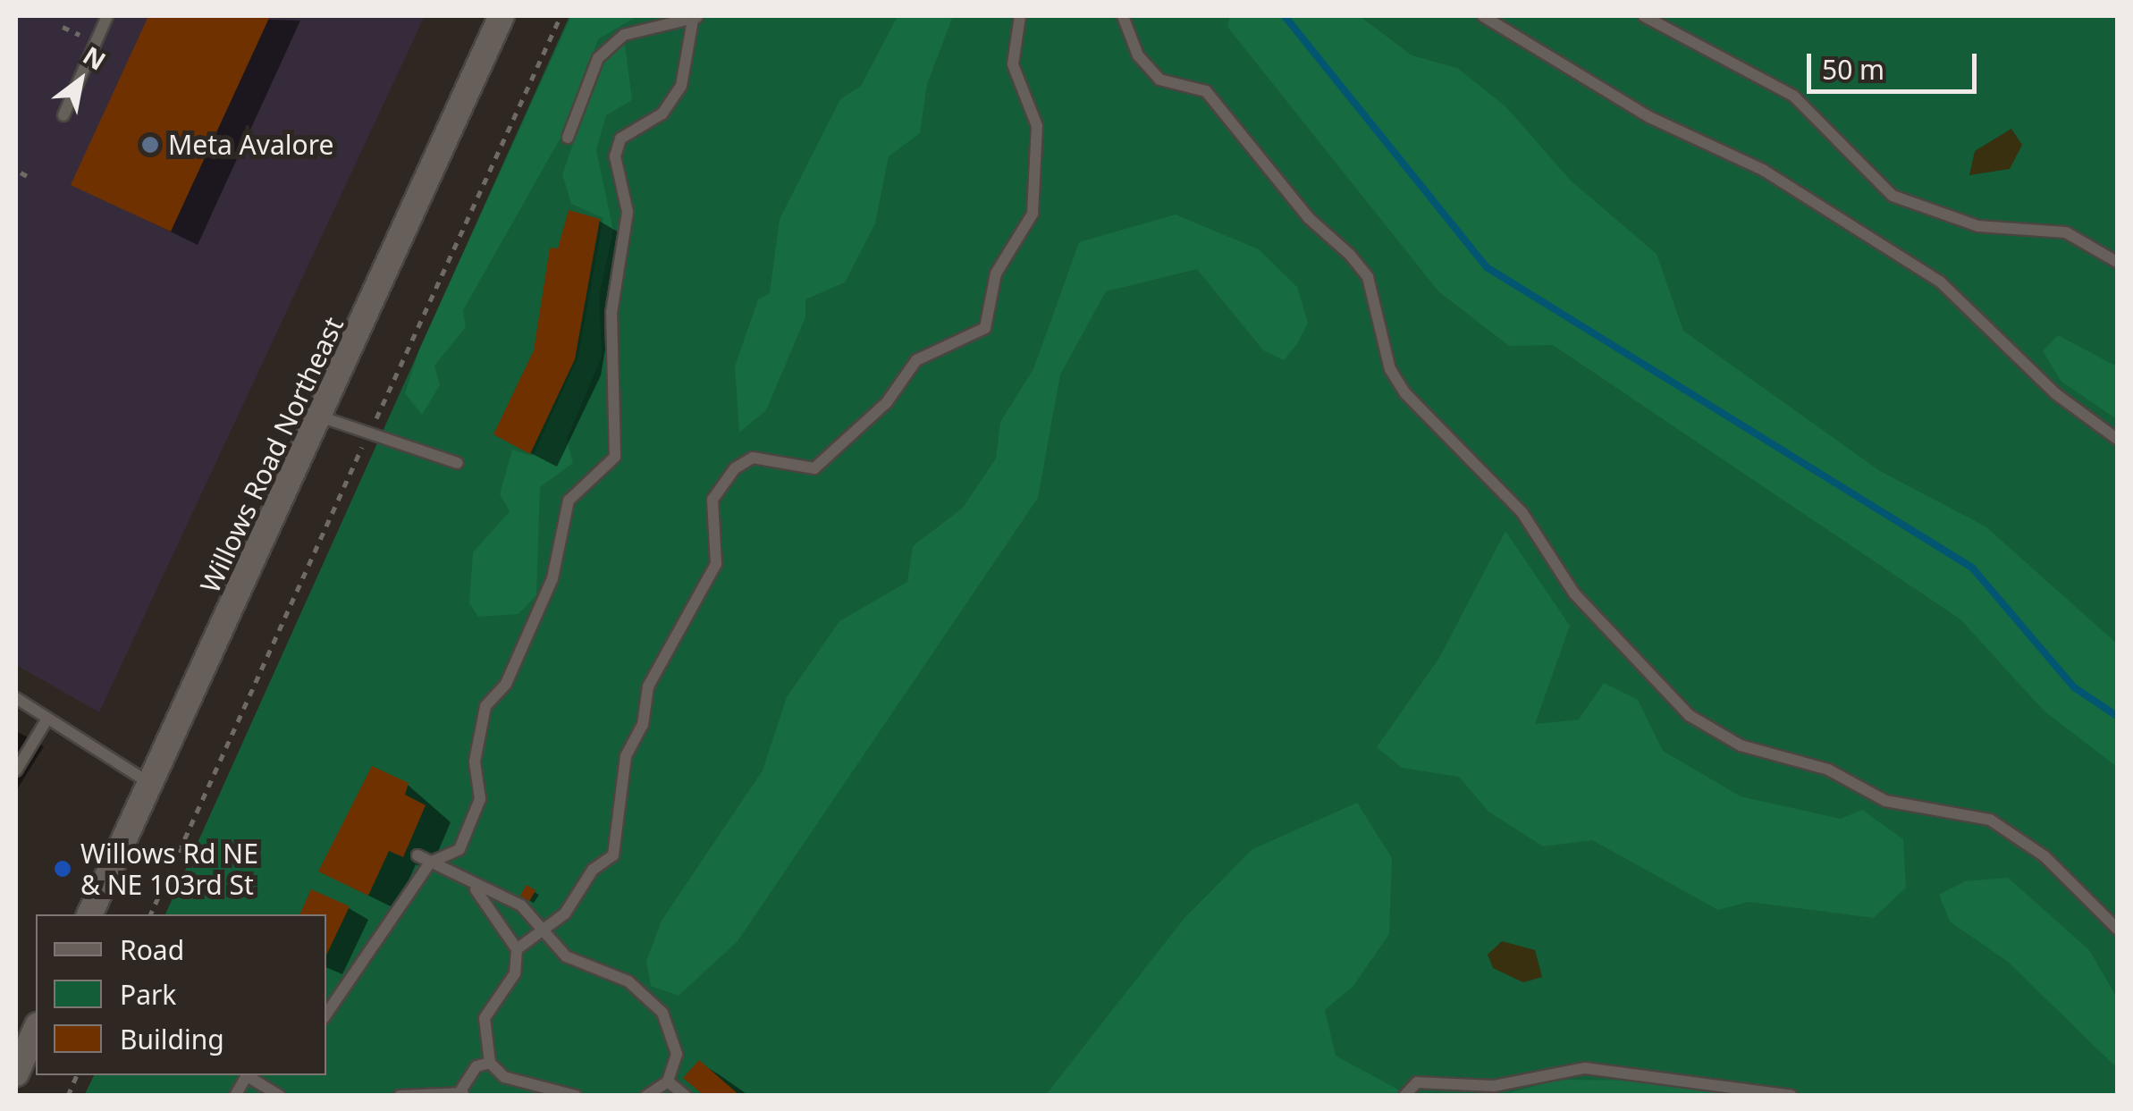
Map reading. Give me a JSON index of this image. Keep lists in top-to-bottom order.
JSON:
{
  "streets": {
    "main road": ["Willows Road Northeast"]
  },
  "places": ["Meta Avalore", "Willows Rd NE & NE 103rd St"],
  "legend": ["Road", "Park", "Building"],
  "scale_bar": "50 m",
  "north": "top right"
}
